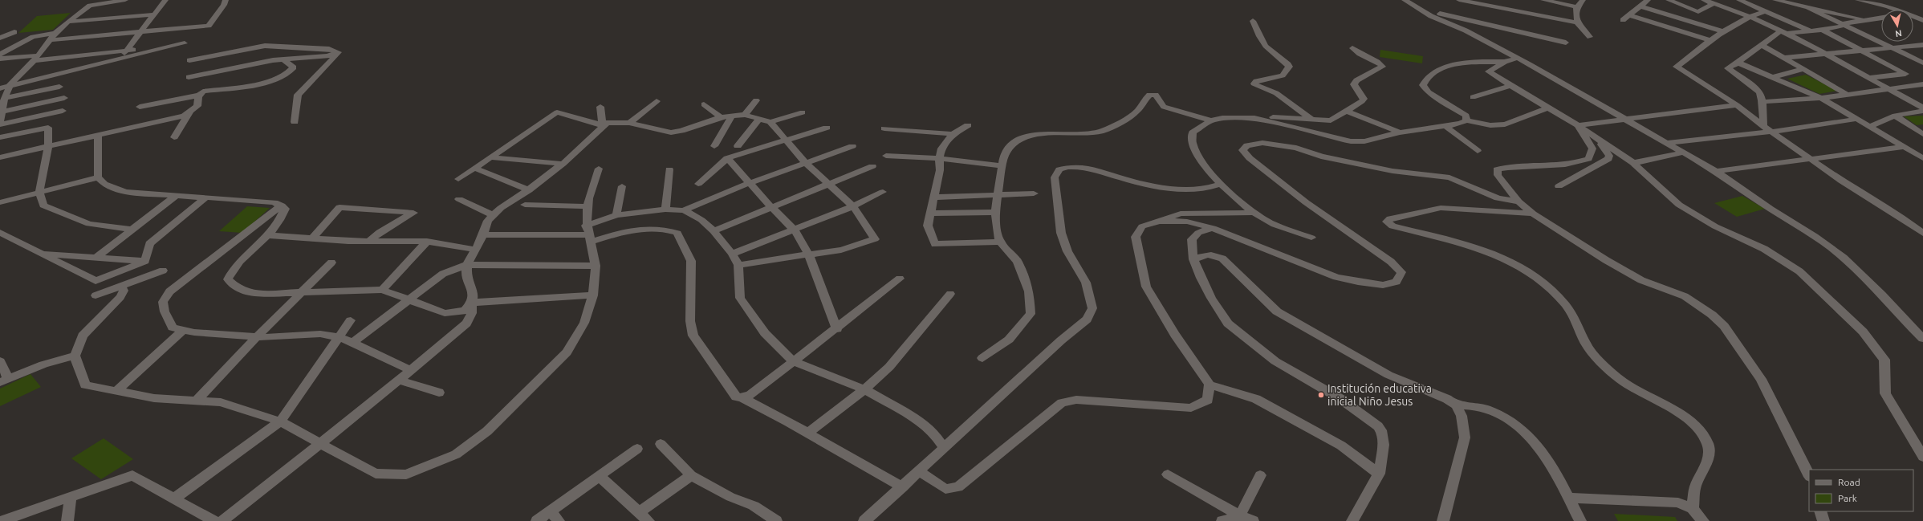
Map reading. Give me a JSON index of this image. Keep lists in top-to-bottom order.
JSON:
{
  "places": ["Institución educativa inicial Niño Jesus"],
  "legend": ["Road", "Park"],
  "north": "bottom"
}
